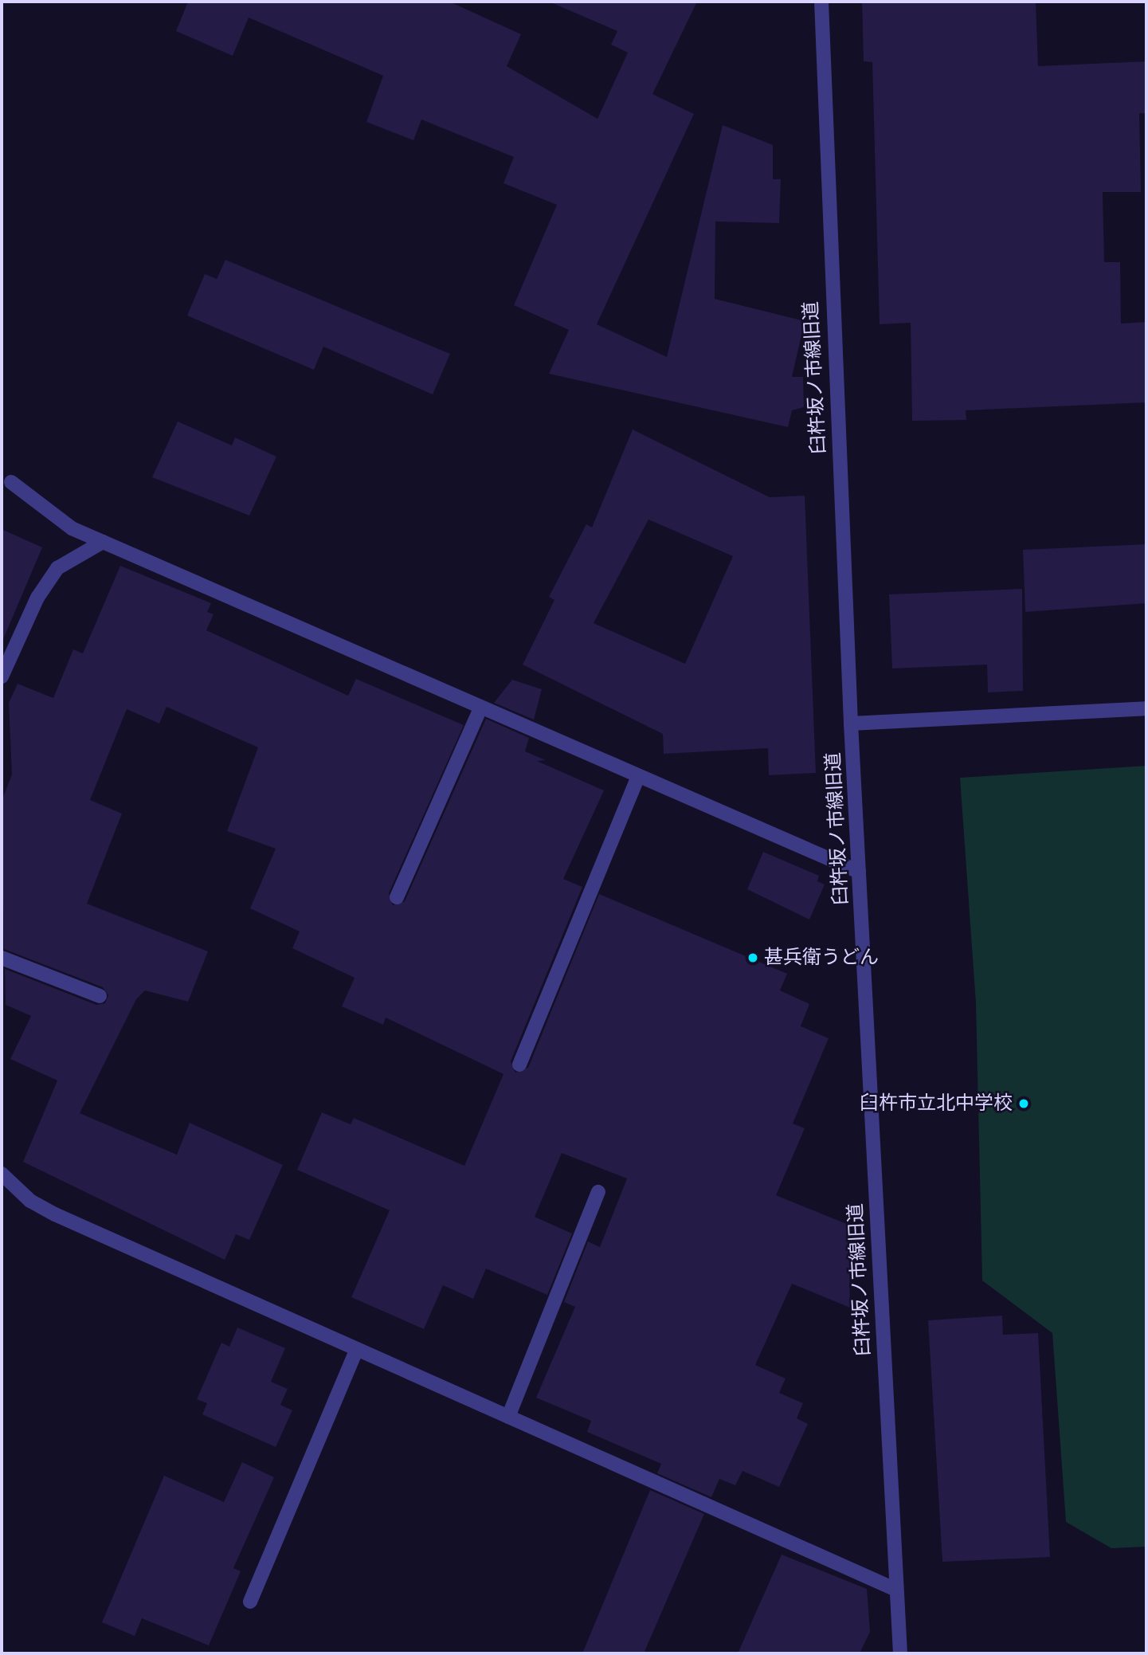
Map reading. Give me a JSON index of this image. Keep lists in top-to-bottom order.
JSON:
{
  "streets": {
    "street": ["臼杵坂ノ市線旧道"]
  },
  "places": ["甚兵衛うどん", "臼杵市立北中学校"]
}
